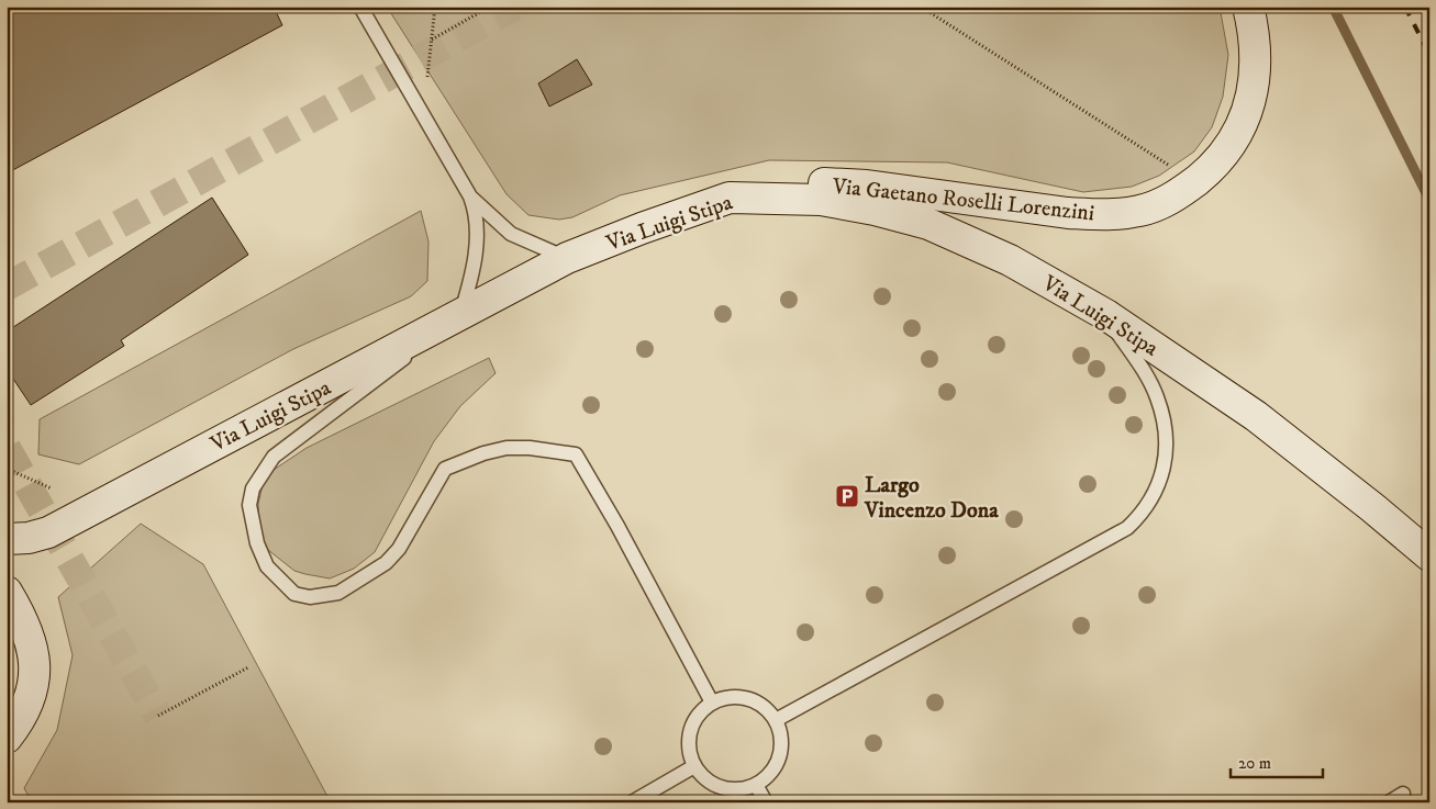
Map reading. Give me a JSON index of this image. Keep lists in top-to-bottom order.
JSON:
{
  "streets": {
    "street": ["Via Gaetano Roselli Lorenzini", "Via Luigi Stipa"]
  },
  "crossings": [
    ["Via Gaetano Roselli Lorenzini", "Via Luigi Stipa"]
  ],
  "places": {
    "parking": ["Largo Vincenzo Dona"]
  },
  "scale_bar": "20 m"
}
